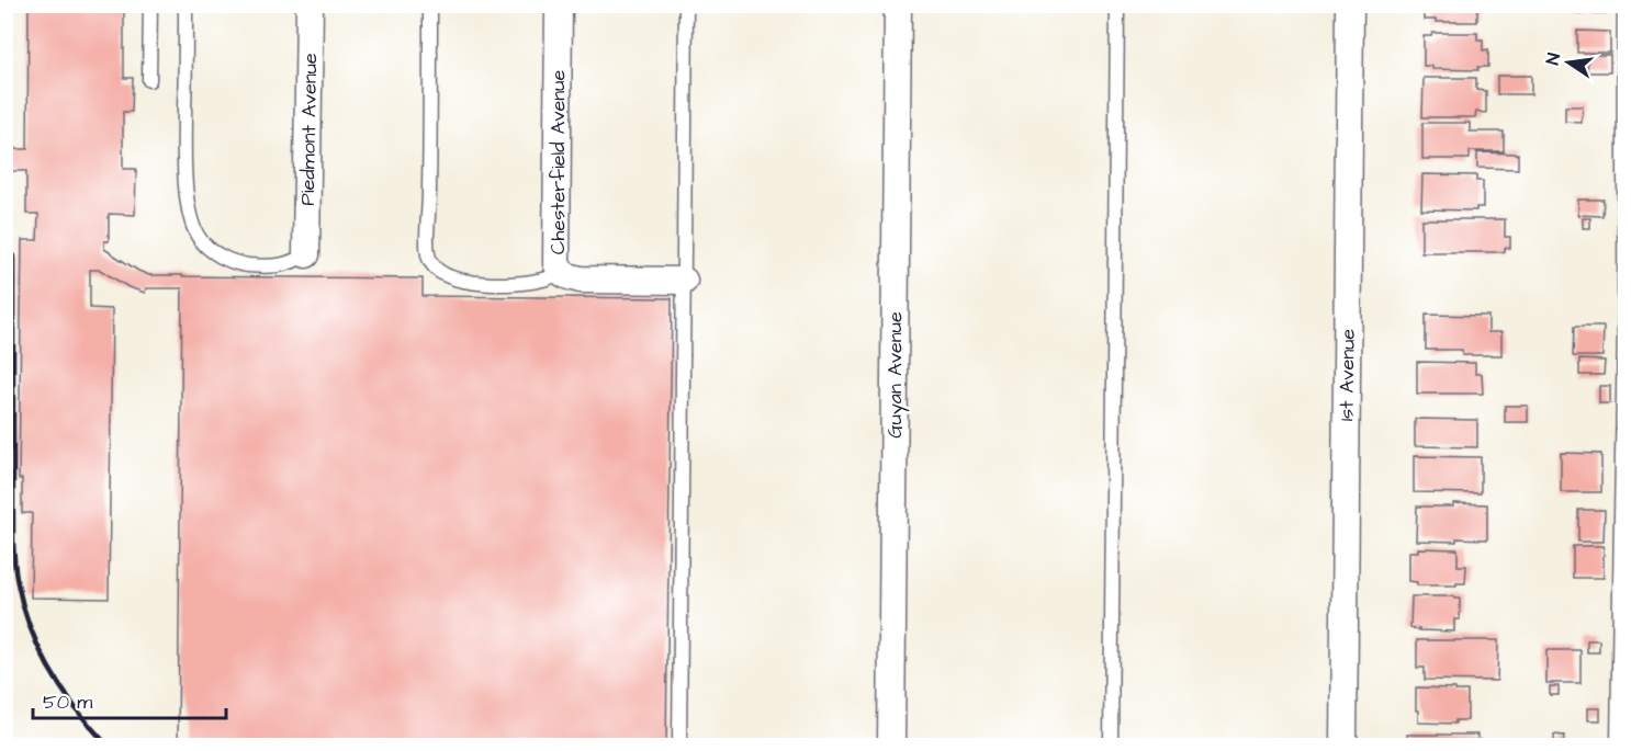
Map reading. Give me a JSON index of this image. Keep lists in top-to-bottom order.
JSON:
{
  "streets": {
    "street": [
      "Piedmont Avenue",
      "Chesterfield Avenue",
      "Guyan Avenue",
      "1st Avenue"
    ]
  },
  "scale_bar": "50 m",
  "north": "left"
}
